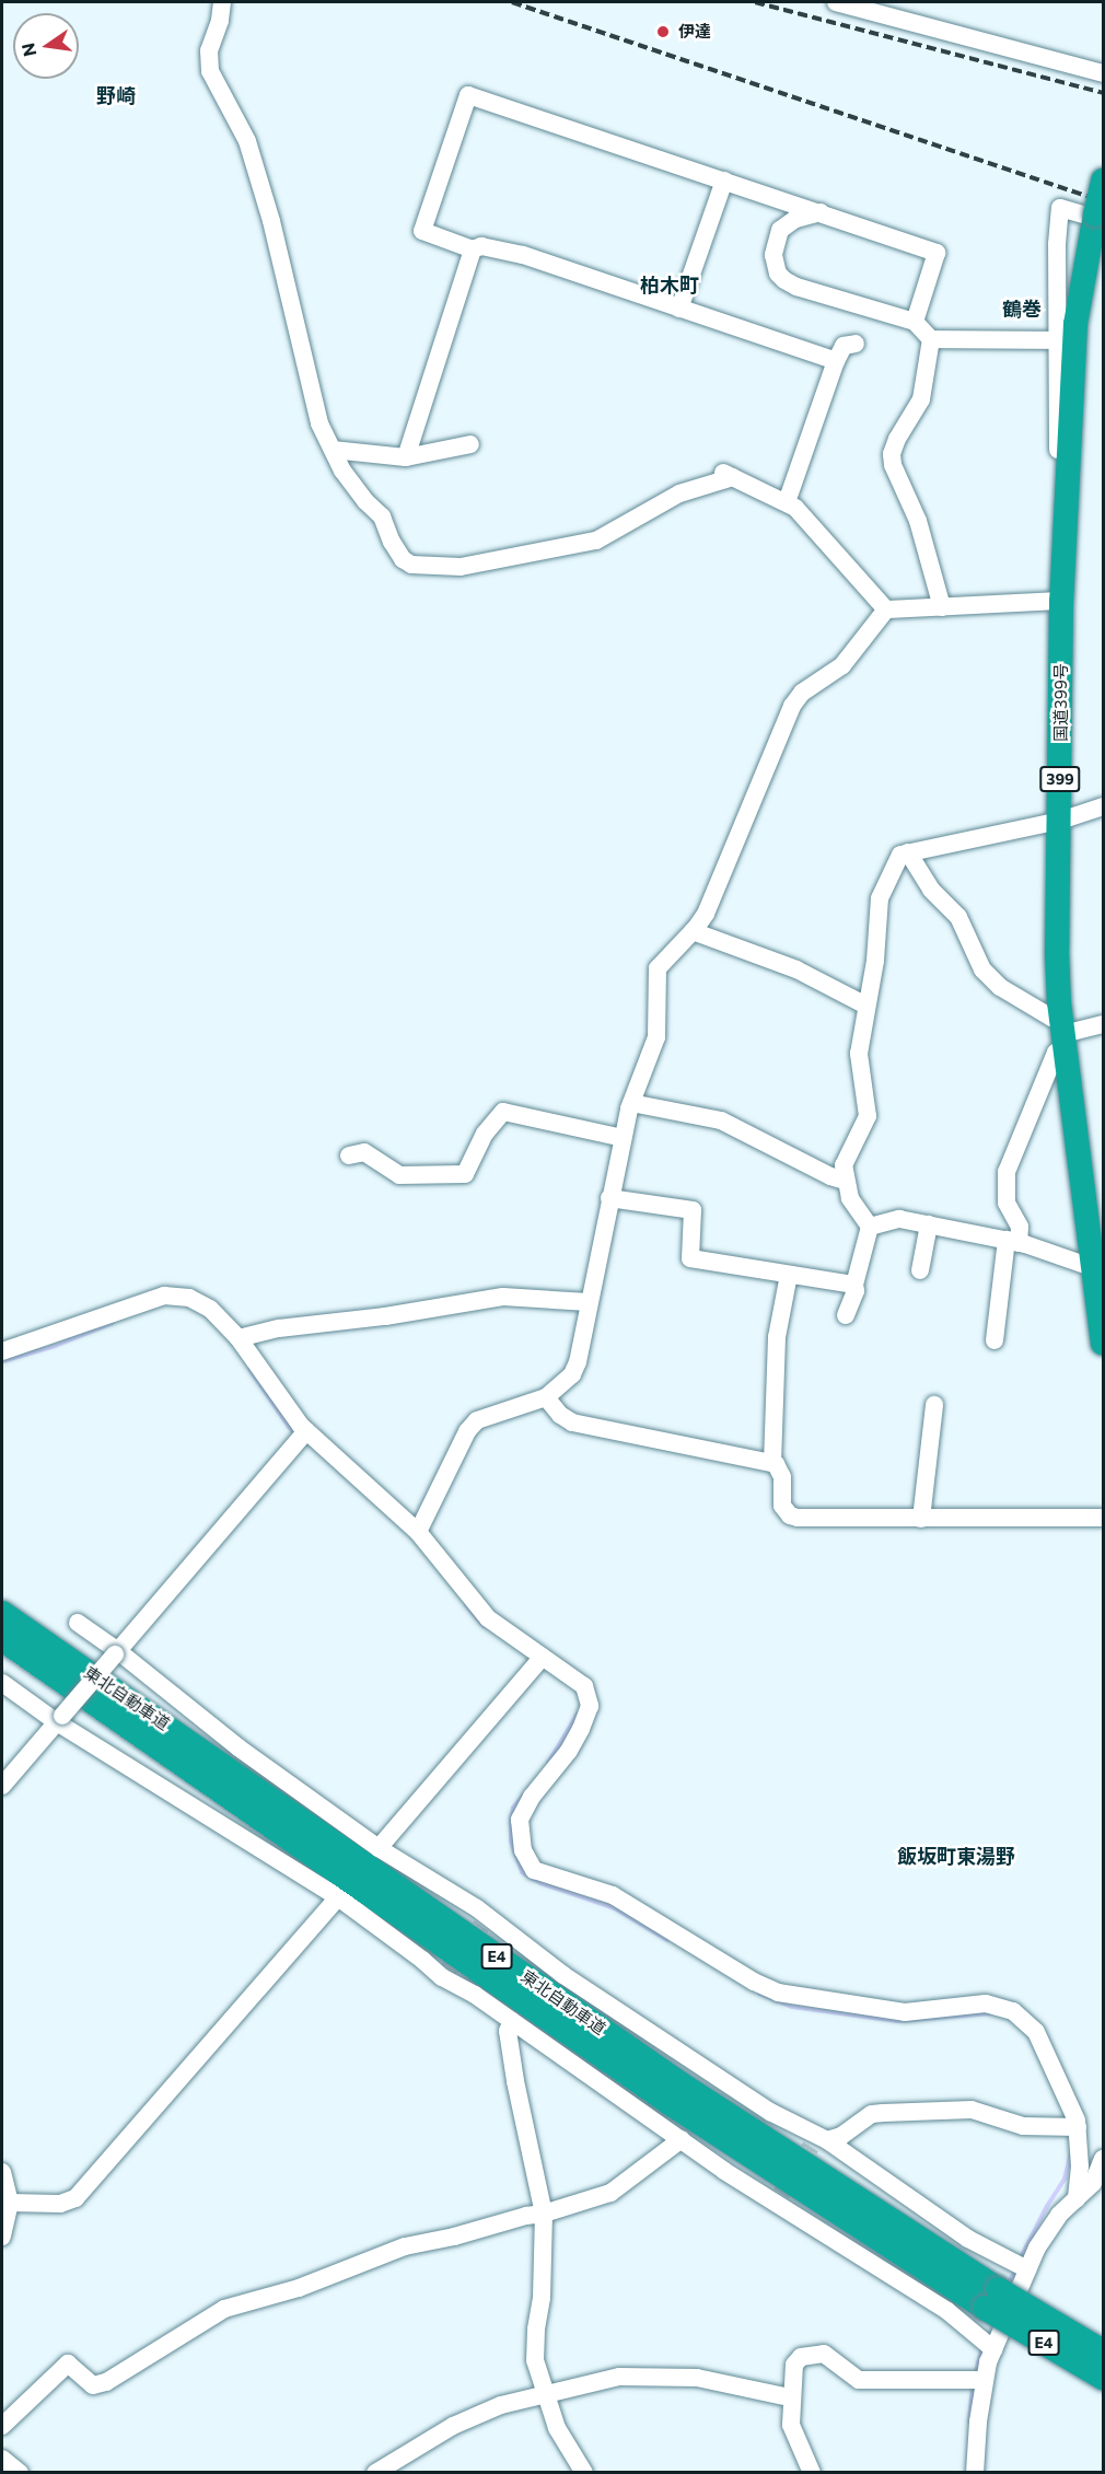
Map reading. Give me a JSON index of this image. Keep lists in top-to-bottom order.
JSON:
{
  "streets": {
    "highway": [
      "国道399号",
      "399",
      "東北自動車道",
      "E4"
    ]
  },
  "districts": [
    "野崎",
    "柏木町",
    "鶴巻",
    "飯坂町東湯野"
  ],
  "places": ["伊達"],
  "north": "left"
}
